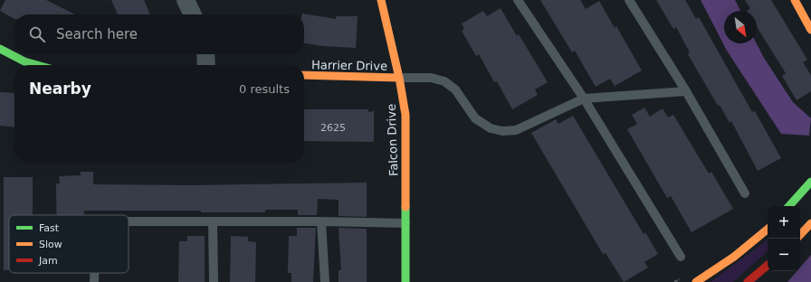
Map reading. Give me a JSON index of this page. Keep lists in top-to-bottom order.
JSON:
{
  "streets": {
    "street": ["Harrier Drive", "Falcon Drive"]
  },
  "crossings": [
    ["Harrier Drive", "Falcon Drive"]
  ],
  "house_numbers": ["2625"],
  "legend": ["Fast", "Slow", "Jam"],
  "north": "bottom right",
  "page": {
    "search": "Search here",
    "heading": ["Nearby", "0 results"],
    "map_buttons": ["+", "−"]
  }
}
